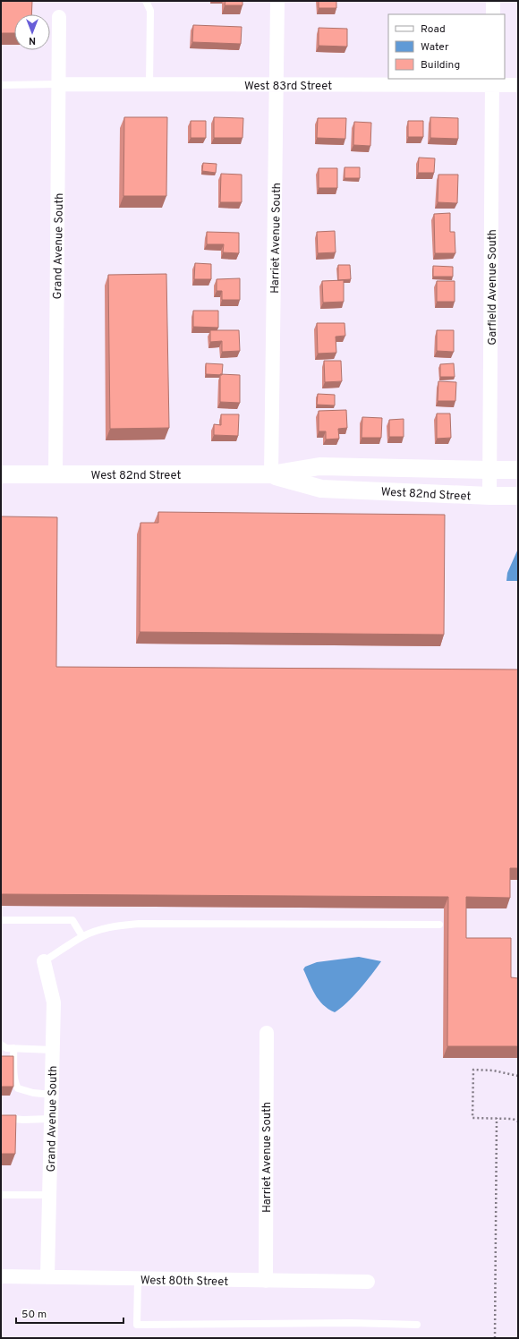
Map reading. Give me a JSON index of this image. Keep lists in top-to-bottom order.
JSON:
{
  "streets": {
    "street": [
      "West 83rd Street",
      "Harriet Avenue South",
      "Grand Avenue South",
      "Garfield Avenue South",
      "West 82nd Street",
      "West 80th Street"
    ]
  },
  "crossings": [
    ["West 83rd Street", "Harriet Avenue South"],
    ["West 83rd Street", "Grand Avenue South"],
    ["West 83rd Street", "Garfield Avenue South"],
    ["Harriet Avenue South", "West 82nd Street"],
    ["Harriet Avenue South", "West 80th Street"],
    ["Grand Avenue South", "West 82nd Street"],
    ["Grand Avenue South", "West 80th Street"],
    ["Garfield Avenue South", "West 82nd Street"]
  ],
  "legend": ["Road", "Water", "Building"],
  "scale_bar": "50 m",
  "north": "bottom"
}
